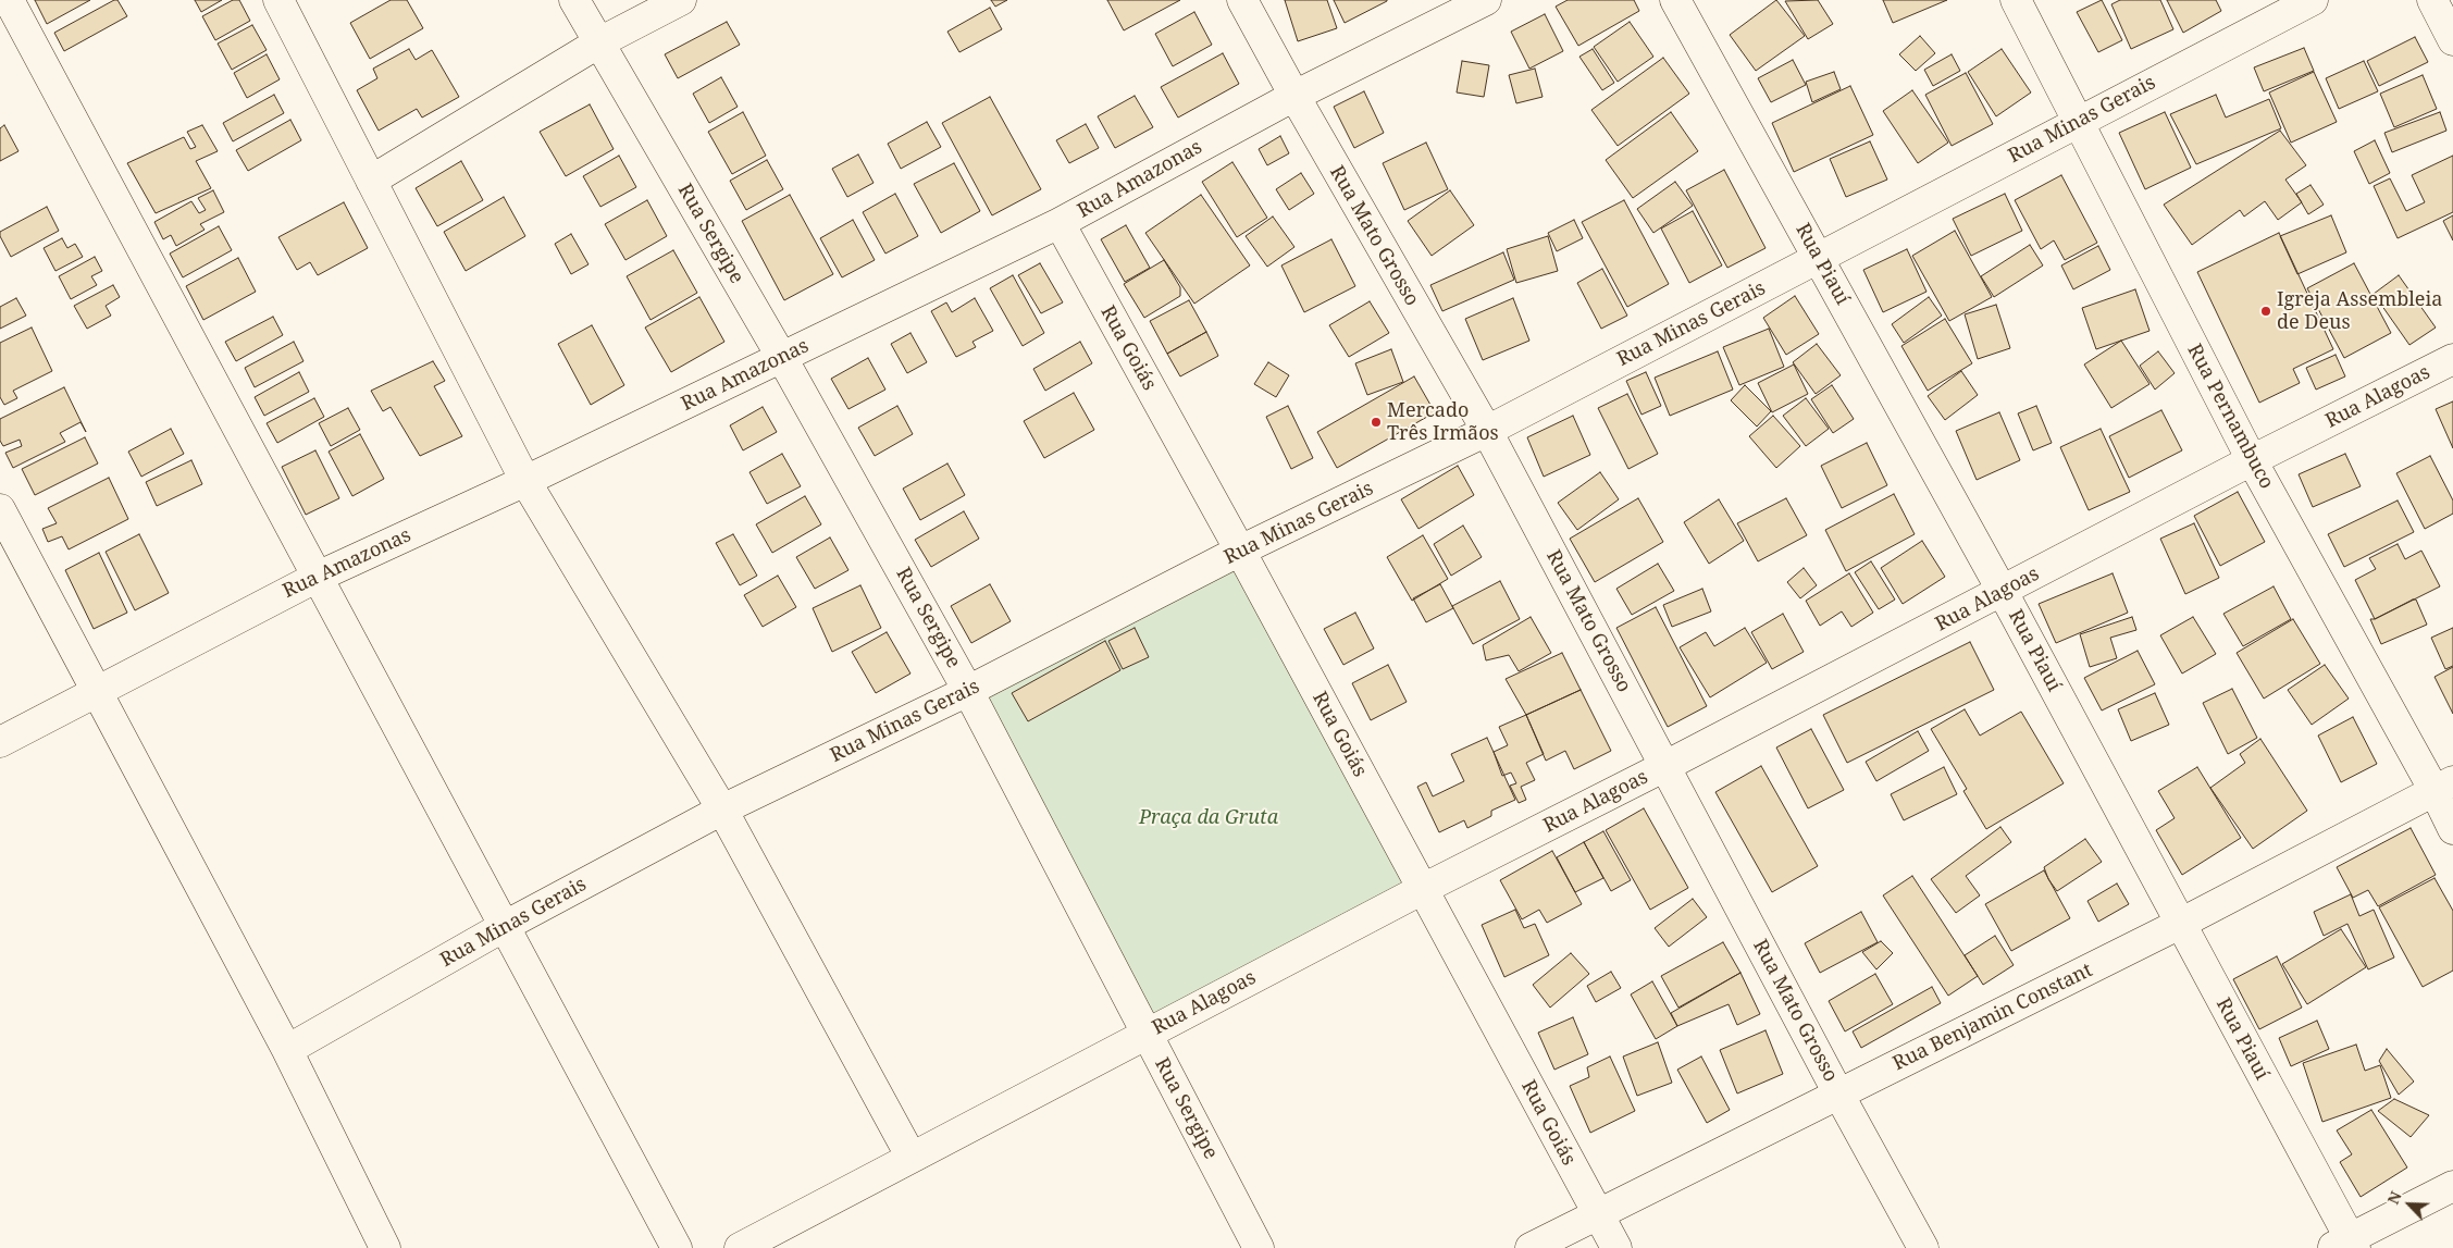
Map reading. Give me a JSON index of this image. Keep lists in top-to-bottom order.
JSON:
{
  "streets": {
    "street": [
      "Rua Minas Gerais",
      "Rua Amazonas",
      "Rua Sergipe",
      "Rua Mato Grosso",
      "Rua Piauí",
      "Rua Goiás",
      "Rua Alagoas",
      "Rua Pernambuco",
      "Rua Benjamin Constant"
    ]
  },
  "crossings": [
    ["Rua Minas Gerais", "Rua Sergipe"],
    ["Rua Minas Gerais", "Rua Mato Grosso"],
    ["Rua Minas Gerais", "Rua Piauí"],
    ["Rua Minas Gerais", "Rua Goiás"],
    ["Rua Minas Gerais", "Rua Pernambuco"],
    ["Rua Amazonas", "Rua Sergipe"],
    ["Rua Amazonas", "Rua Mato Grosso"],
    ["Rua Amazonas", "Rua Goiás"],
    ["Rua Sergipe", "Rua Alagoas"],
    ["Rua Mato Grosso", "Rua Alagoas"],
    ["Rua Mato Grosso", "Rua Benjamin Constant"],
    ["Rua Piauí", "Rua Alagoas"],
    ["Rua Piauí", "Rua Benjamin Constant"],
    ["Rua Goiás", "Rua Alagoas"],
    ["Rua Goiás", "Rua Benjamin Constant"],
    ["Rua Alagoas", "Rua Pernambuco"],
    ["Rua Pernambuco", "Rua Benjamin Constant"]
  ],
  "parks": ["Praça da Gruta"],
  "places": ["Igreja Assembleia de Deus", "Mercado Três Irmãos"],
  "north": "top left"
}
